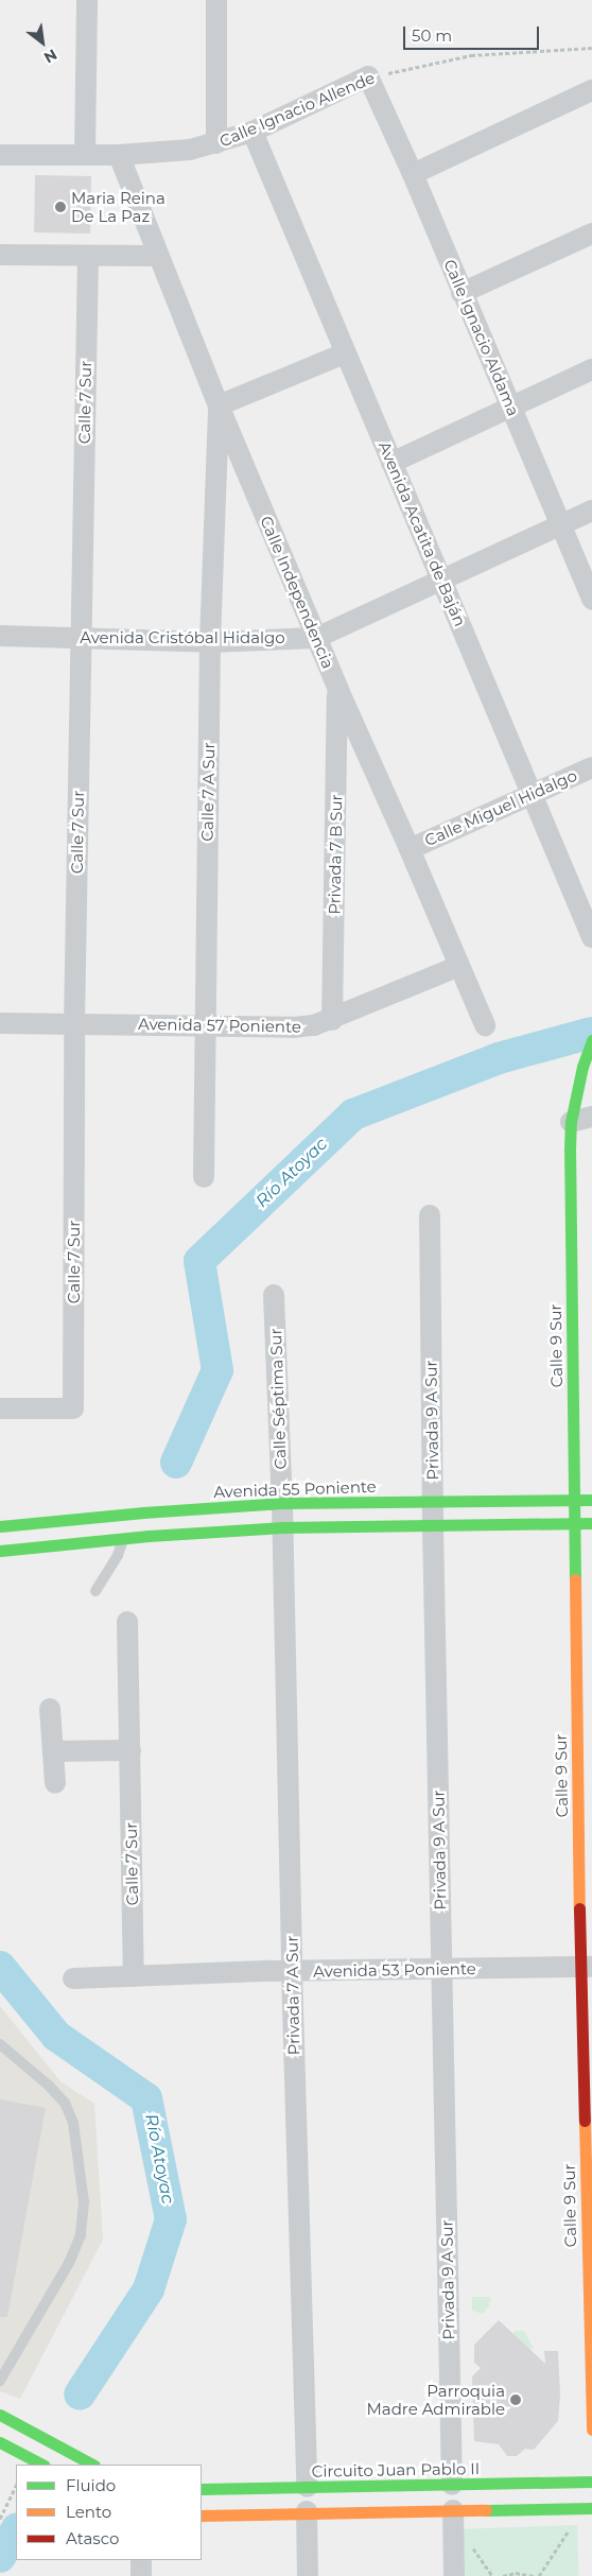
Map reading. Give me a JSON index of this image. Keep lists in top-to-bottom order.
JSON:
{
  "streets": {
    "main road": ["Calle 9 Sur", "Avenida 55 Poniente", "Circuito Juan Pablo II"],
    "street": [
      "Calle Ignacio Allende",
      "Calle Ignacio Aldama",
      "Calle 7 Sur",
      "Avenida Acatita de Baján",
      "Calle Independencia",
      "Avenida Cristóbal Hidalgo",
      "Calle 7 A Sur",
      "Calle Miguel Hidalgo",
      "Privada 7 B Sur",
      "Avenida 57 Poniente",
      "Calle Séptima Sur",
      "Privada 9 A Sur",
      "Avenida 53 Poniente",
      "Privada 7 A Sur"
    ]
  },
  "crossings": [
    ["Calle Ignacio Allende", "Calle Ignacio Aldama"],
    ["Calle Ignacio Allende", "Avenida Acatita de Baján"],
    ["Calle Ignacio Allende", "Calle Independencia"],
    ["Calle Ignacio Aldama", "Avenida Cristóbal Hidalgo"],
    ["Calle 7 Sur", "Avenida Cristóbal Hidalgo"],
    ["Calle 7 Sur", "Avenida 57 Poniente"],
    ["Calle 7 Sur", "Avenida 53 Poniente"],
    ["Avenida Acatita de Baján", "Avenida Cristóbal Hidalgo"],
    ["Avenida Acatita de Baján", "Calle Miguel Hidalgo"],
    ["Calle Independencia", "Avenida Cristóbal Hidalgo"],
    ["Calle Independencia", "Calle 7 A Sur"],
    ["Calle Independencia", "Calle Miguel Hidalgo"],
    ["Calle Independencia", "Privada 7 B Sur"],
    ["Calle Independencia", "Avenida 57 Poniente"],
    ["Avenida Cristóbal Hidalgo", "Calle 7 A Sur"],
    ["Calle 7 A Sur", "Avenida 57 Poniente"],
    ["Privada 7 B Sur", "Avenida 57 Poniente"],
    ["Calle 9 Sur", "Avenida 55 Poniente"],
    ["Calle 9 Sur", "Avenida 53 Poniente"],
    ["Calle Séptima Sur", "Avenida 55 Poniente"],
    ["Calle Séptima Sur", "Privada 7 A Sur"],
    ["Privada 9 A Sur", "Avenida 55 Poniente"],
    ["Privada 9 A Sur", "Avenida 53 Poniente"],
    ["Privada 9 A Sur", "Circuito Juan Pablo II"],
    ["Avenida 55 Poniente", "Privada 7 A Sur"],
    ["Avenida 53 Poniente", "Privada 7 A Sur"],
    ["Privada 7 A Sur", "Circuito Juan Pablo II"]
  ],
  "water": ["Río Atoyac"],
  "places": ["Maria Reina De La Paz", "Parroquia Madre Admirable"],
  "legend": ["Fluido", "Lento", "Atasco"],
  "scale_bar": "50 m",
  "north": "bottom right"
}
